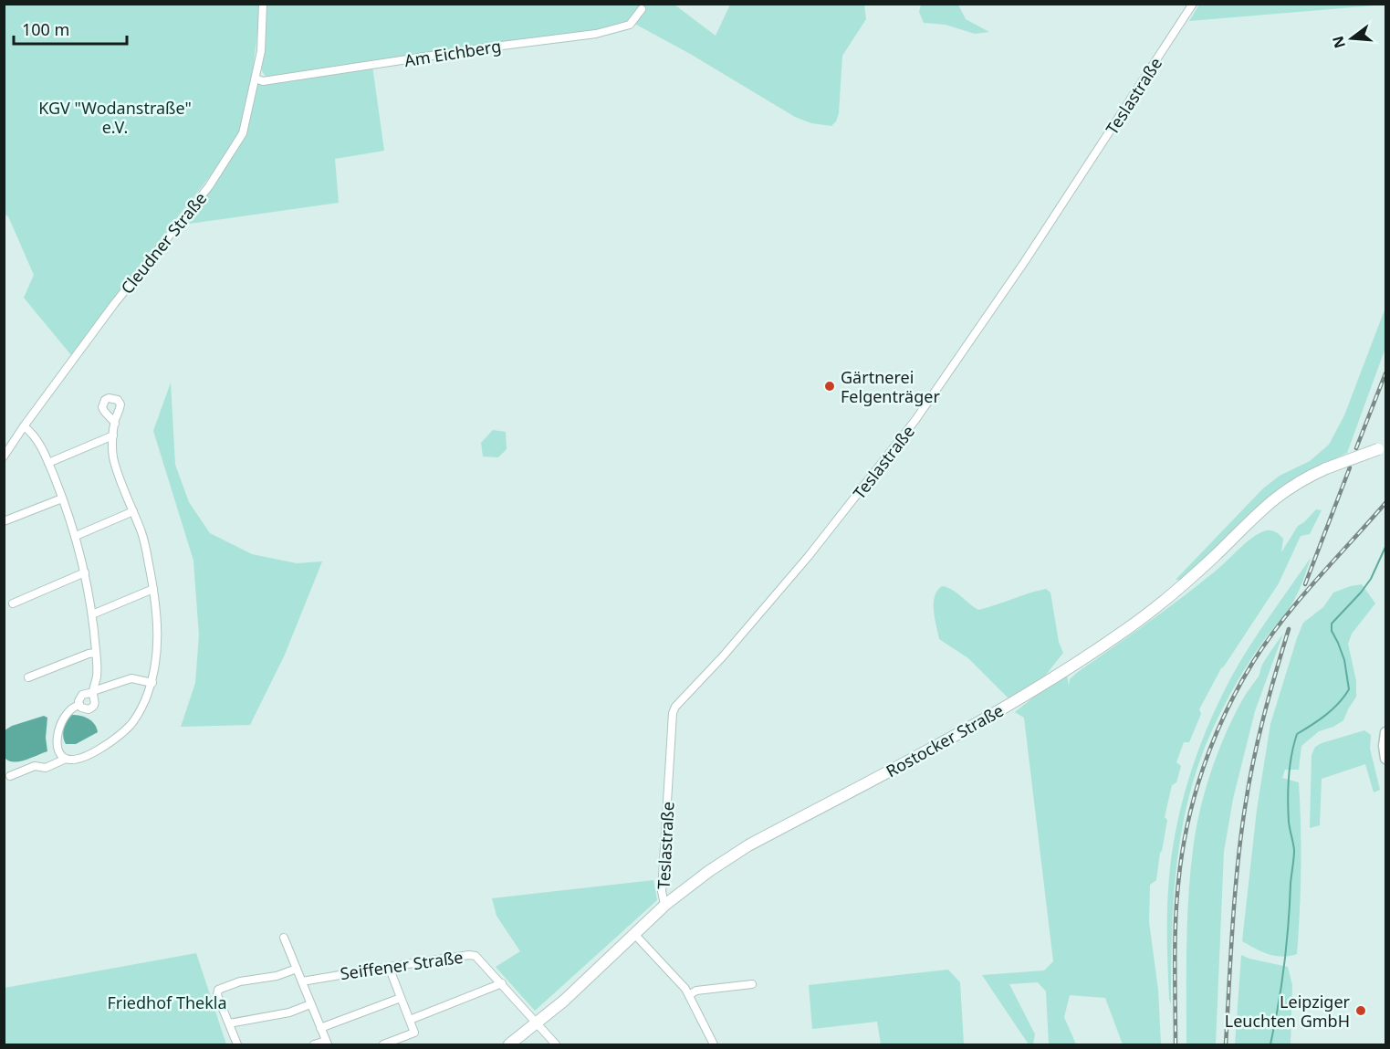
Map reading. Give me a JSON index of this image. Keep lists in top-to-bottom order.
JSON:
{
  "streets": {
    "main road": ["Rostocker Straße"],
    "street": [
      "Am Eichberg",
      "Teslastraße",
      "Cleudner Straße",
      "Seiffener Straße"
    ]
  },
  "crossings": [
    ["Am Eichberg", "Cleudner Straße"],
    ["Teslastraße", "Rostocker Straße"],
    ["Rostocker Straße", "Seiffener Straße"]
  ],
  "parks": ["KGV \"Wodanstraße\" e.V.", "Friedhof Thekla"],
  "places": ["Gärtnerei Felgenträger", "Leipziger Leuchten GmbH"],
  "scale_bar": "100 m",
  "north": "left"
}
